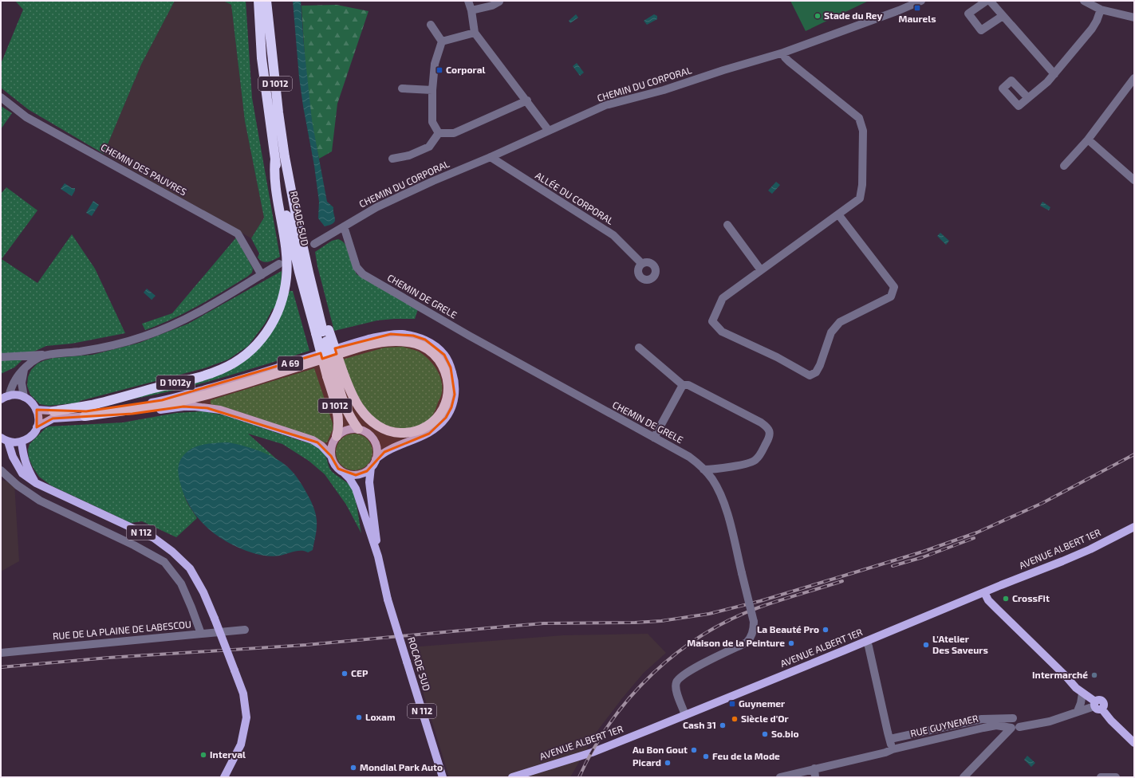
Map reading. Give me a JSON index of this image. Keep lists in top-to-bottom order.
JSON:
{
  "streets": {
    "highway": [
      "D 1012",
      "ROCADE SUD",
      "A 69",
      "D 1012y"
    ],
    "main road": ["N 112", "AVENUE ALBERT 1ER"],
    "street": [
      "CHEMIN DU CORPORAL",
      "CHEMIN DES PAUVRES",
      "ALLÉE DU CORPORAL",
      "CHEMIN DE GRELE",
      "RUE DE LA PLAINE DE LABESCOU",
      "RUE GUYNEMER"
    ]
  },
  "crossings": [
    ["CHEMIN DU CORPORAL", "ALLÉE DU CORPORAL"],
    ["CHEMIN DU CORPORAL", "CHEMIN DE GRELE"],
    ["ROCADE SUD", "A 69"],
    ["ROCADE SUD", "D 1012y"],
    ["CHEMIN DE GRELE", "AVENUE ALBERT 1ER"],
    ["A 69", "D 1012y"]
  ],
  "places": {
    "transit": ["Maurels", "Corporal", "Guynemer"],
    "other": [
      "Stade du Rey",
      "CrossFit",
      "La Beauté Pro",
      "Maison de la Peinture",
      "L'Atelier Des Saveurs",
      "CEP",
      "Intermarché",
      "Loxam",
      "Siècle d'Or",
      "Cash 31",
      "So.bio",
      "Au Bon Gout",
      "Interval",
      "Feu de la Mode",
      "Picard",
      "Mondial Park Auto"
    ]
  }
}
